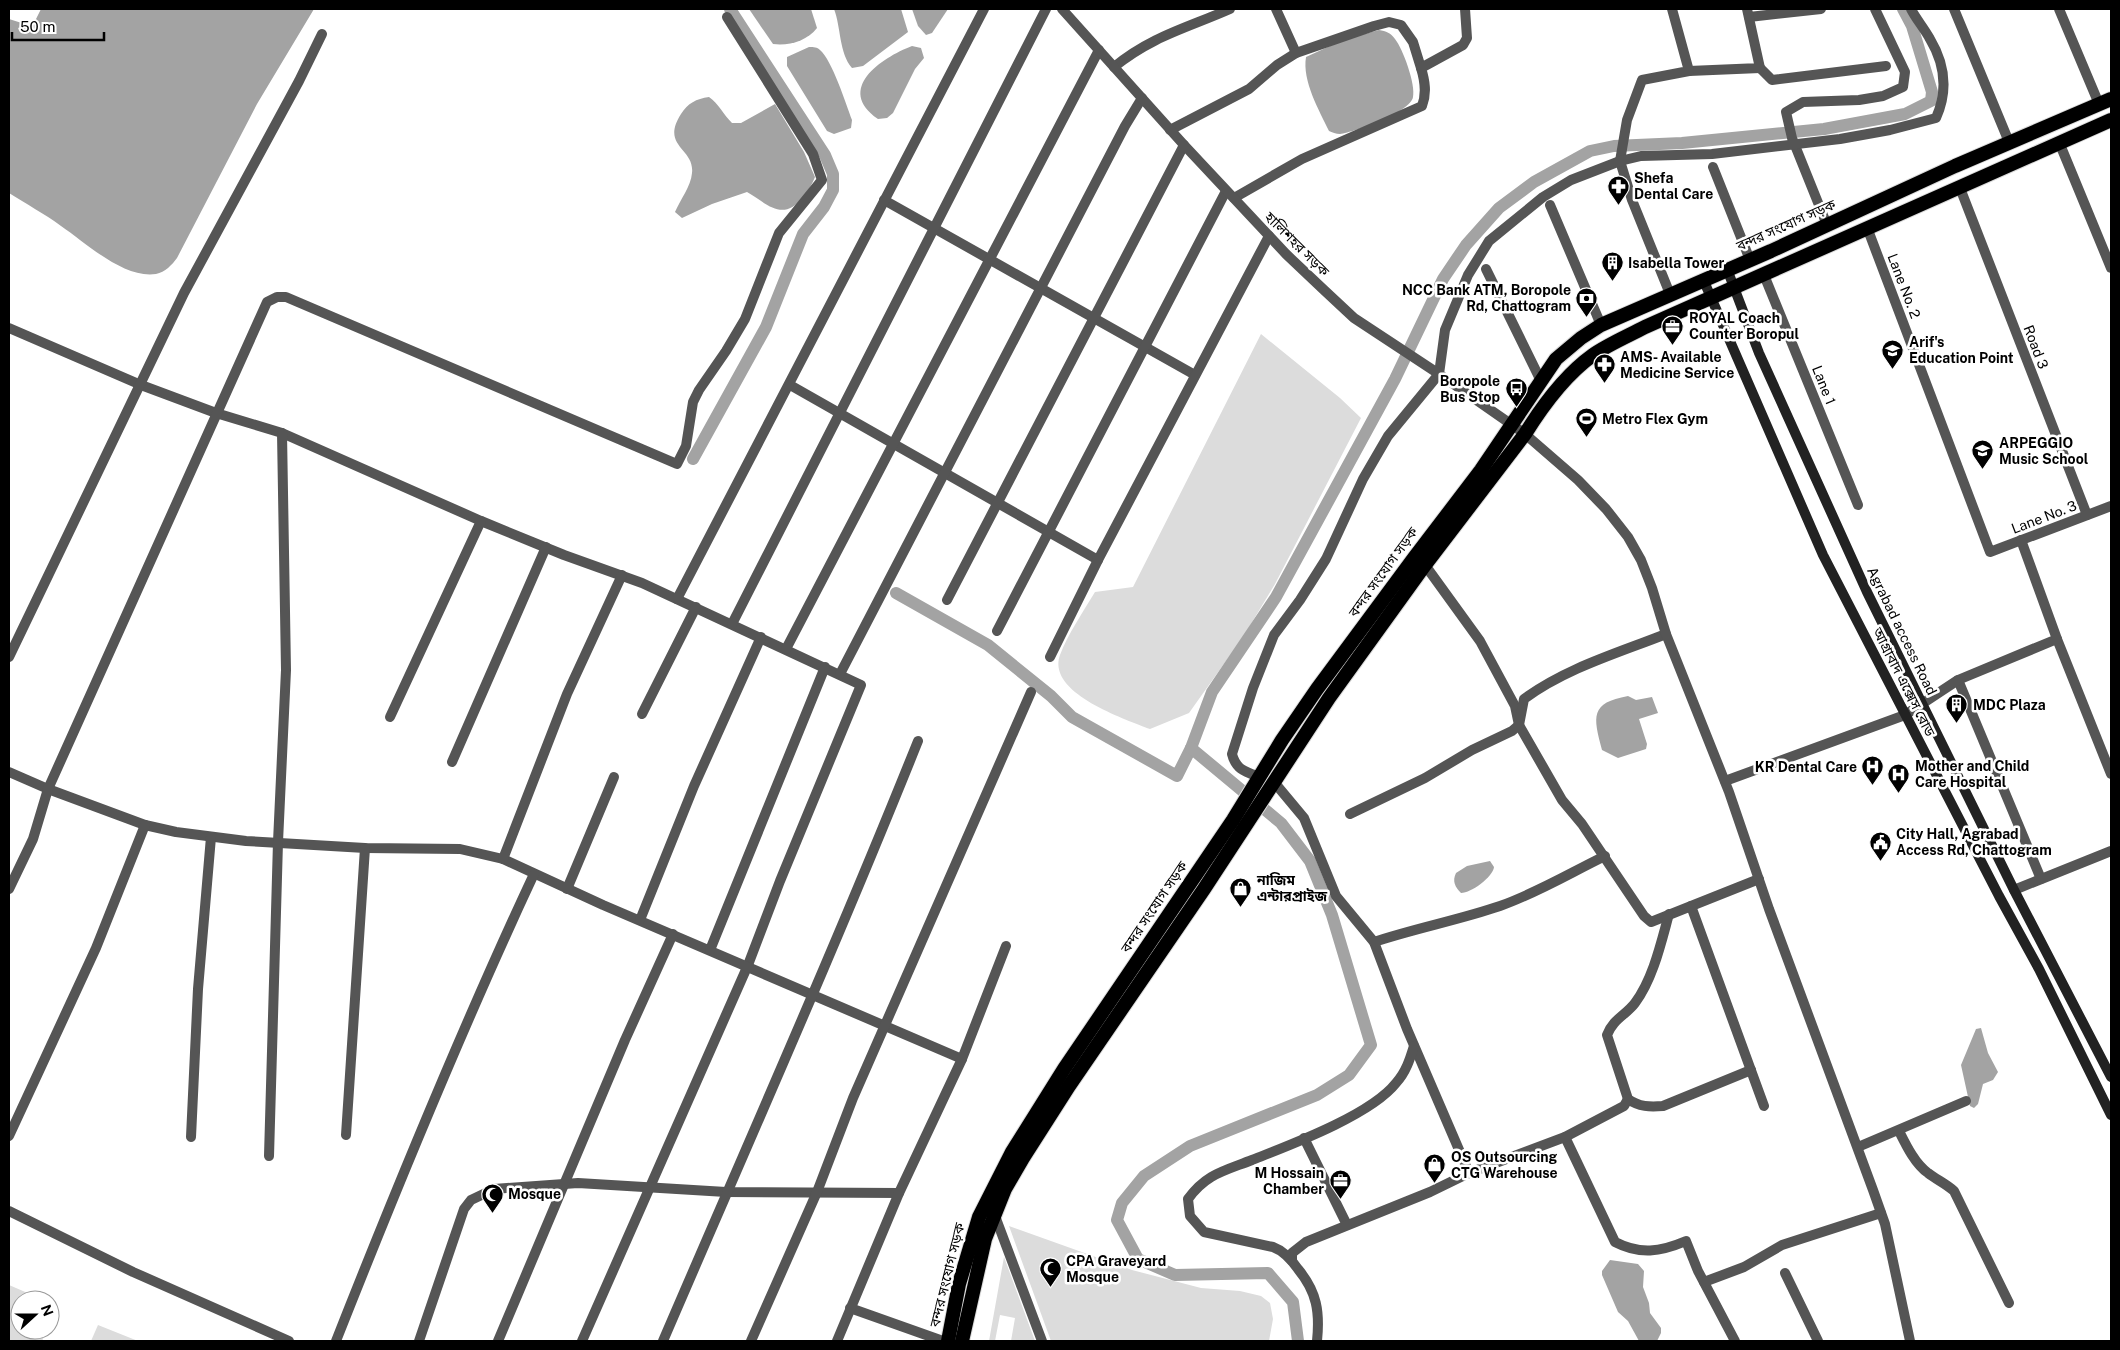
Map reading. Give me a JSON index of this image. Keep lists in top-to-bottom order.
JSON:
{
  "streets": {
    "highway": ["বন্দর সংযোগ সড়ক"],
    "main road": ["Agrabad access Road", "আগ্রাবাদ এক্সেস রোড"],
    "street": [
      "হালিশহর সড়ক",
      "Lane No. 2",
      "Road 3",
      "Lane 1",
      "Lane No. 3"
    ]
  },
  "crossings": [
    ["বন্দর সংযোগ সড়ক", "হালিশহর সড়ক"],
    ["বন্দর সংযোগ সড়ক", "Lane No. 2"],
    ["বন্দর সংযোগ সড়ক", "Road 3"],
    ["বন্দর সংযোগ সড়ক", "Lane 1"],
    ["বন্দর সংযোগ সড়ক", "Agrabad access Road"],
    ["বন্দর সংযোগ সড়ক", "আগ্রাবাদ এক্সেস রোড"],
    ["Lane No. 2", "Lane No. 3"],
    ["Road 3", "Lane No. 3"]
  ],
  "places": {
    "pharmacy": ["Shefa Dental Care", "AMS- Available Medicine Service"],
    "building": ["Isabella Tower", "MDC Plaza"],
    "bank": ["NCC Bank ATM, Boropole Rd, Chattogram"],
    "office": ["ROYAL Coach Counter Boropul", "M Hossain Chamber"],
    "school or university": ["Arif's Education Point", "ARPEGGIO Music School"],
    "bus stop": ["Boropole Bus Stop"],
    "sports": ["Metro Flex Gym"],
    "hospital": ["KR Dental Care", "Mother and Child Care Hospital"],
    "public building": ["City Hall, Agrabad Access Rd, Chattogram"],
    "shop": ["নাজিম এন্টারপ্রাইজ", "OS Outsourcing CTG Warehouse"],
    "mosque": ["Mosque", "CPA Graveyard Mosque"]
  },
  "scale_bar": "50 m",
  "north": "right"
}
